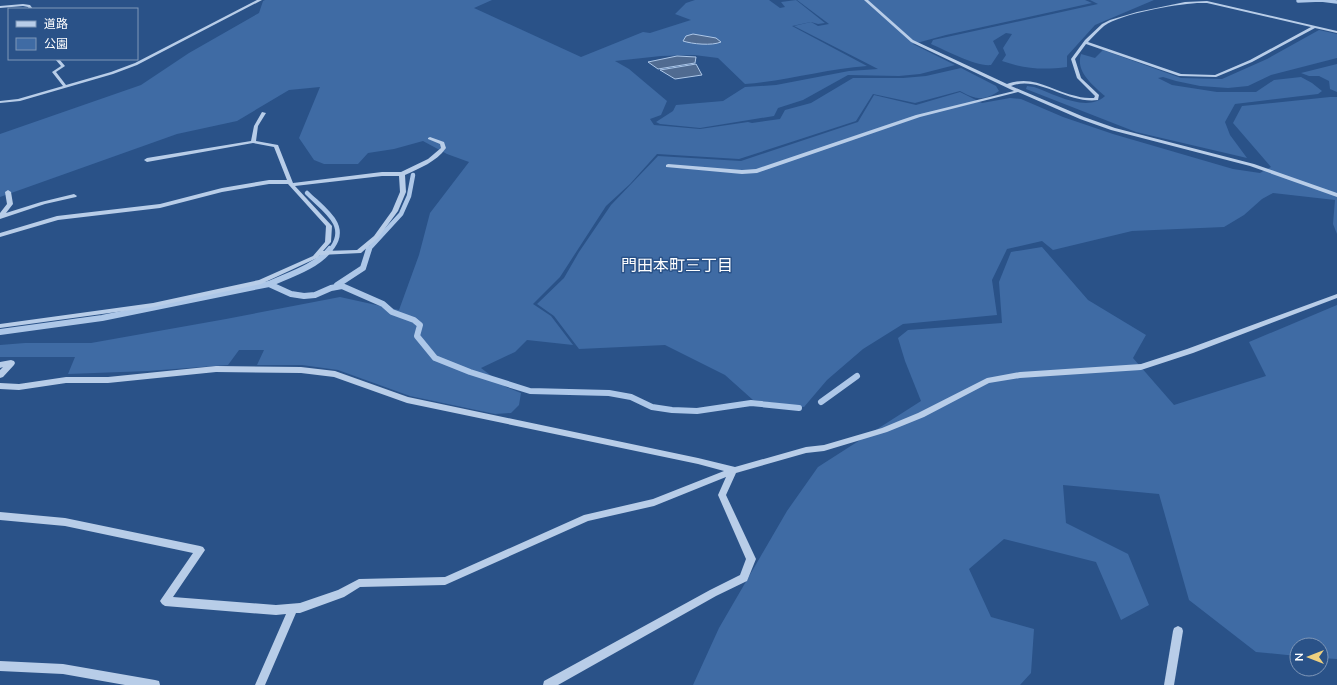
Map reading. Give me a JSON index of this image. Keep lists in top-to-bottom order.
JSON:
{
  "districts": ["門田本町三丁目"],
  "legend": ["道路", "公園"],
  "north": "left"
}
